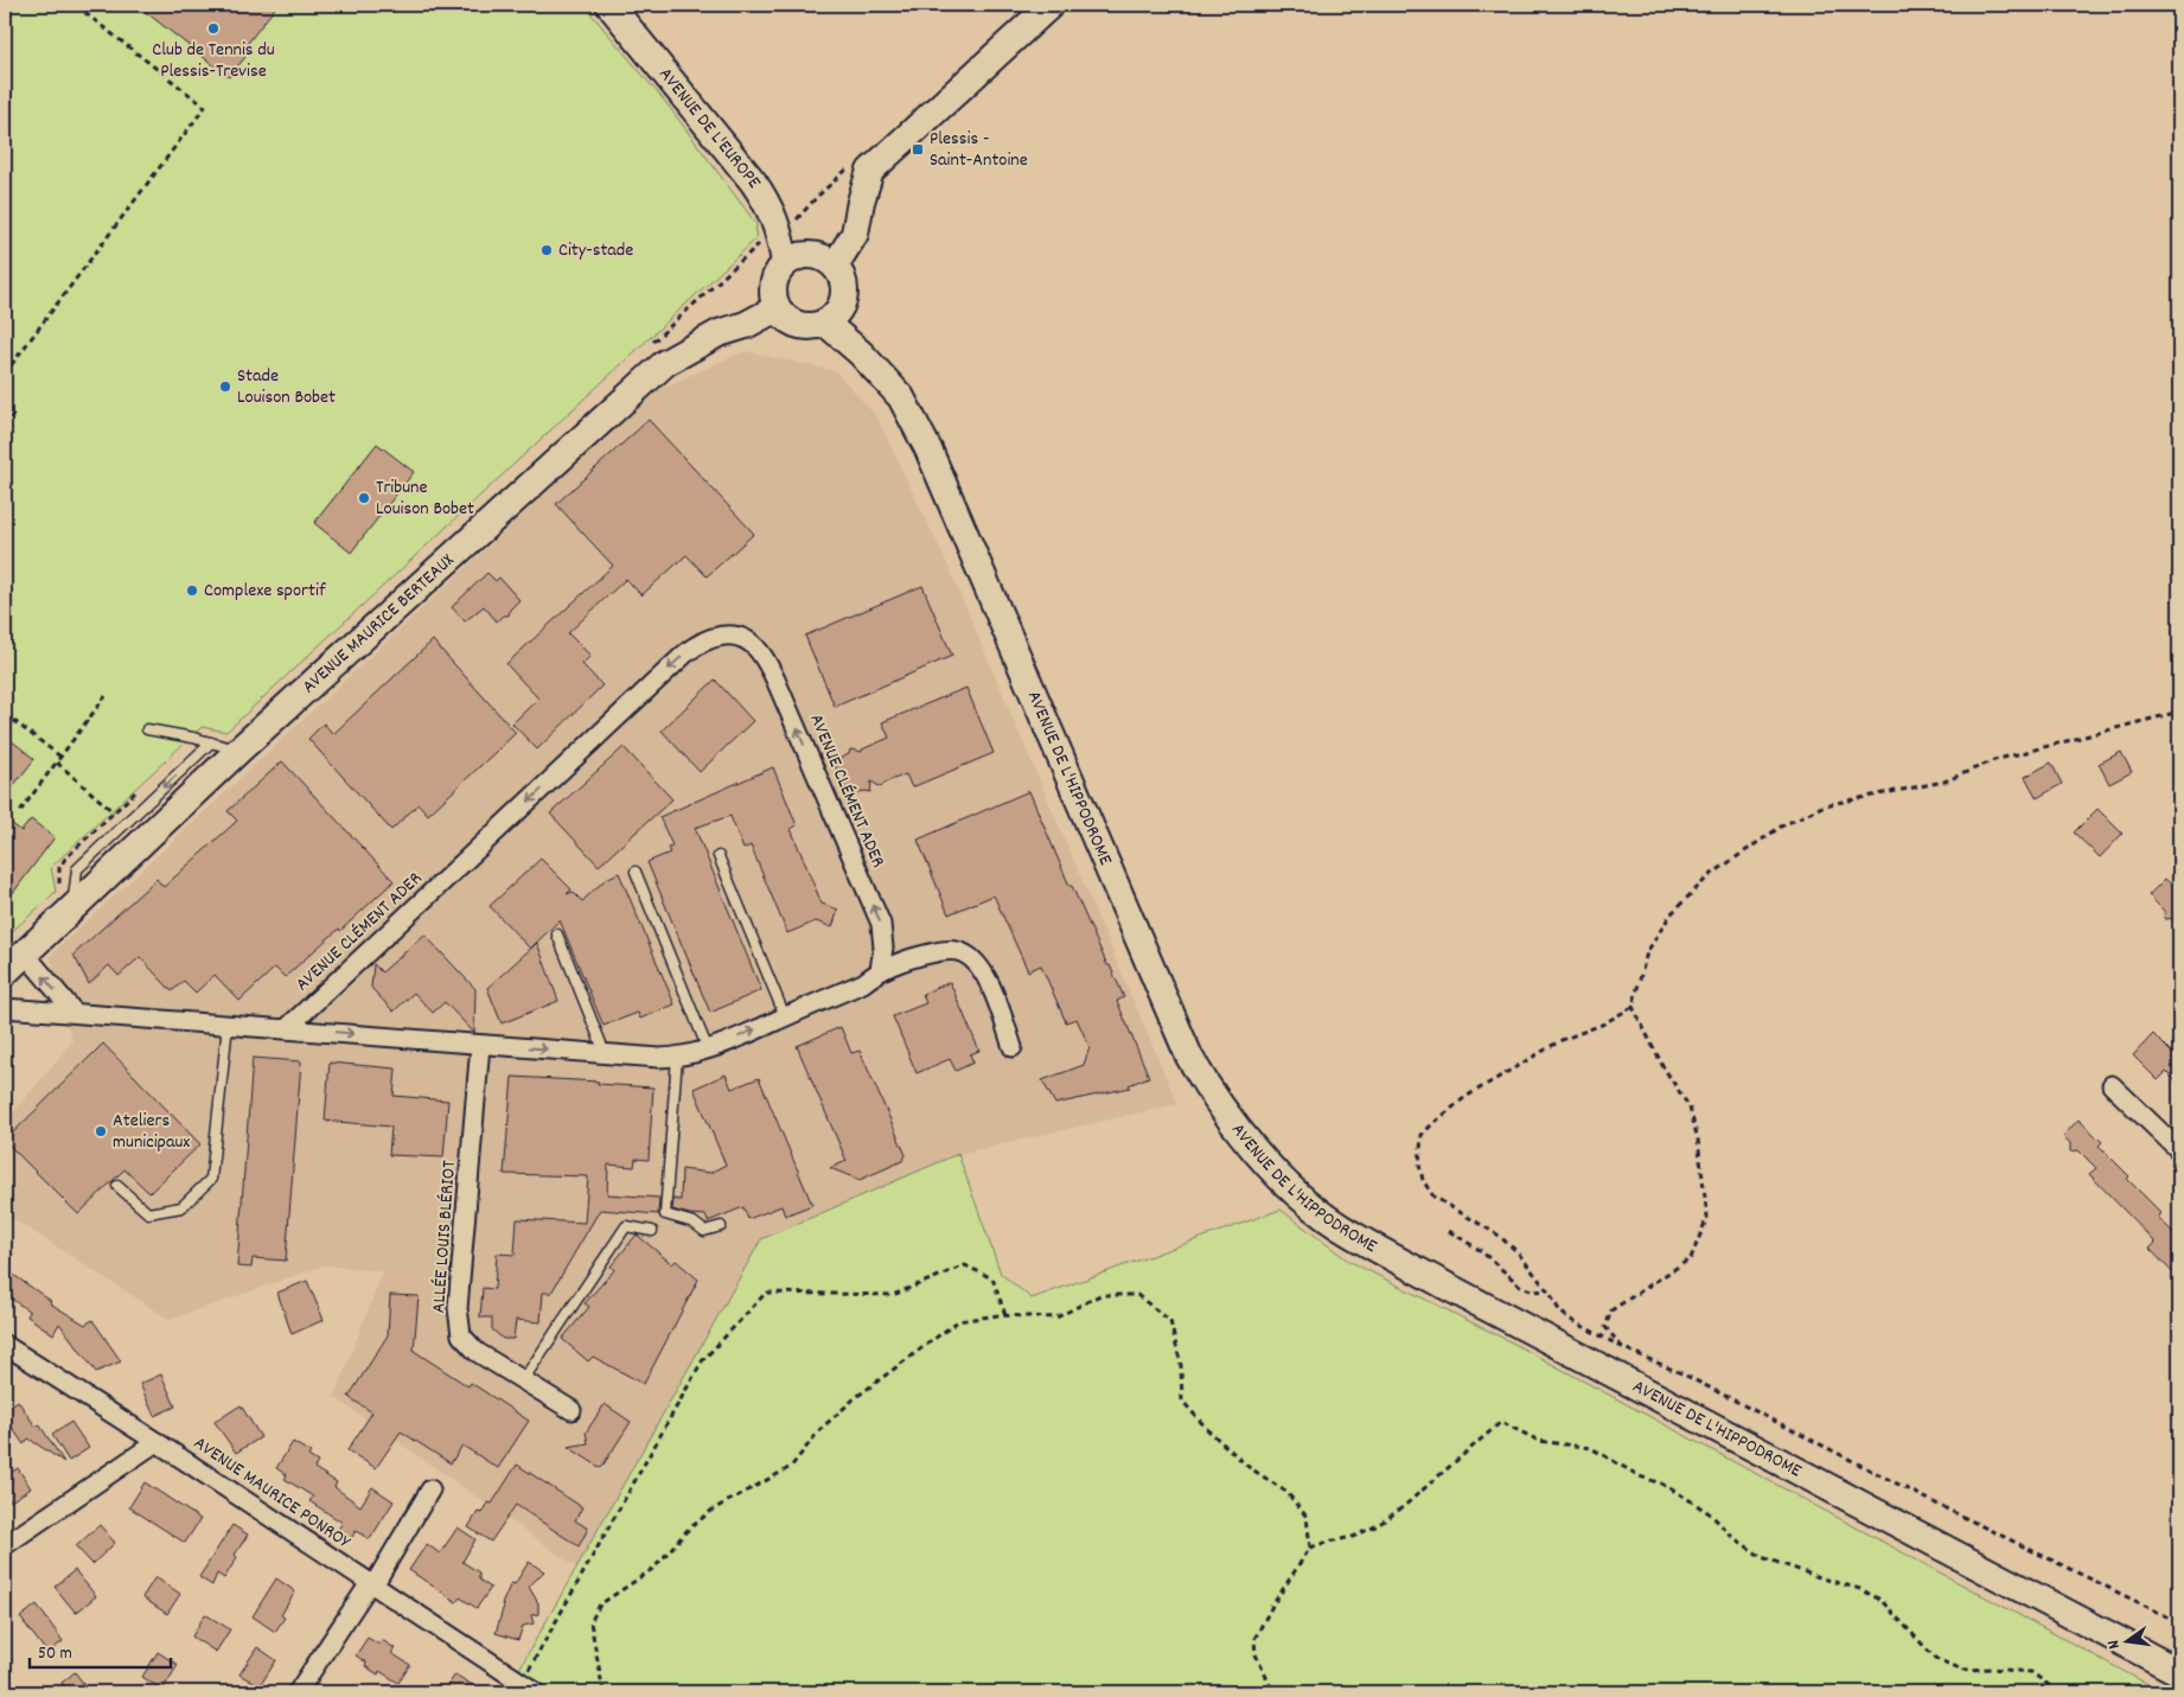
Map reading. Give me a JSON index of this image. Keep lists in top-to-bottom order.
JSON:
{
  "streets": {
    "main road": ["AVENUE DE L'EUROPE", "AVENUE MAURICE BERTEAUX", "AVENUE DE L'HIPPODROME"],
    "street": ["AVENUE CLÉMENT ADER", "ALLÉE LOUIS BLÉRIOT", "AVENUE MAURICE PONROY"]
  },
  "crossings": [
    ["AVENUE DE L'EUROPE", "AVENUE MAURICE BERTEAUX"],
    ["AVENUE DE L'EUROPE", "AVENUE DE L'HIPPODROME"],
    ["AVENUE MAURICE BERTEAUX", "AVENUE DE L'HIPPODROME"]
  ],
  "places": {
    "other": [
      "Club de Tennis du Plessis-Trevise",
      "City-stade",
      "Stade Louison Bobet",
      "Tribune Louison Bobet",
      "Complexe sportif",
      "Ateliers municipaux"
    ],
    "transit": ["Plessis - Saint-Antoine"]
  },
  "scale_bar": "50 m",
  "north": "left"
}
